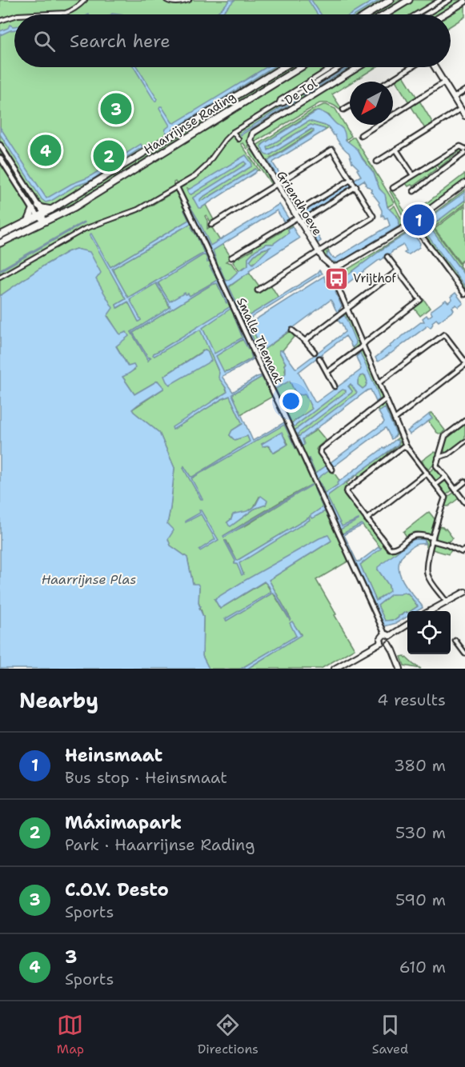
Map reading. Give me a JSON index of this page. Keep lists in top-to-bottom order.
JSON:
{
  "streets": {
    "main road": ["Haarrijnse Rading"],
    "street": ["De Tol", "Griendhoeve", "Smalle Themaat"]
  },
  "crossings": [
    ["De Tol", "Griendhoeve"]
  ],
  "water": ["Haarrijnse Plas"],
  "places": {
    "bus stop": ["Vrijthof"]
  },
  "north": "bottom left",
  "page": {
    "search": "Search here",
    "pins": [
      "3",
      "4",
      "2",
      "1"
    ],
    "heading": ["Nearby", "4 results"],
    "list": [
      {
        "mark": "1",
        "name": "Heinsmaat",
        "note": "Bus stop · Heinsmaat",
        "value": "380 m"
      },
      {
        "mark": "2",
        "name": "Máximapark",
        "note": "Park · Haarrijnse Rading",
        "value": "530 m"
      },
      {
        "mark": "3",
        "name": "C.O.V. Desto",
        "note": "Sports",
        "value": "590 m"
      },
      {
        "mark": "4",
        "name": "3",
        "note": "Sports",
        "value": "610 m"
      }
    ],
    "nav": ["Map", "Directions", "Saved"]
  }
}
